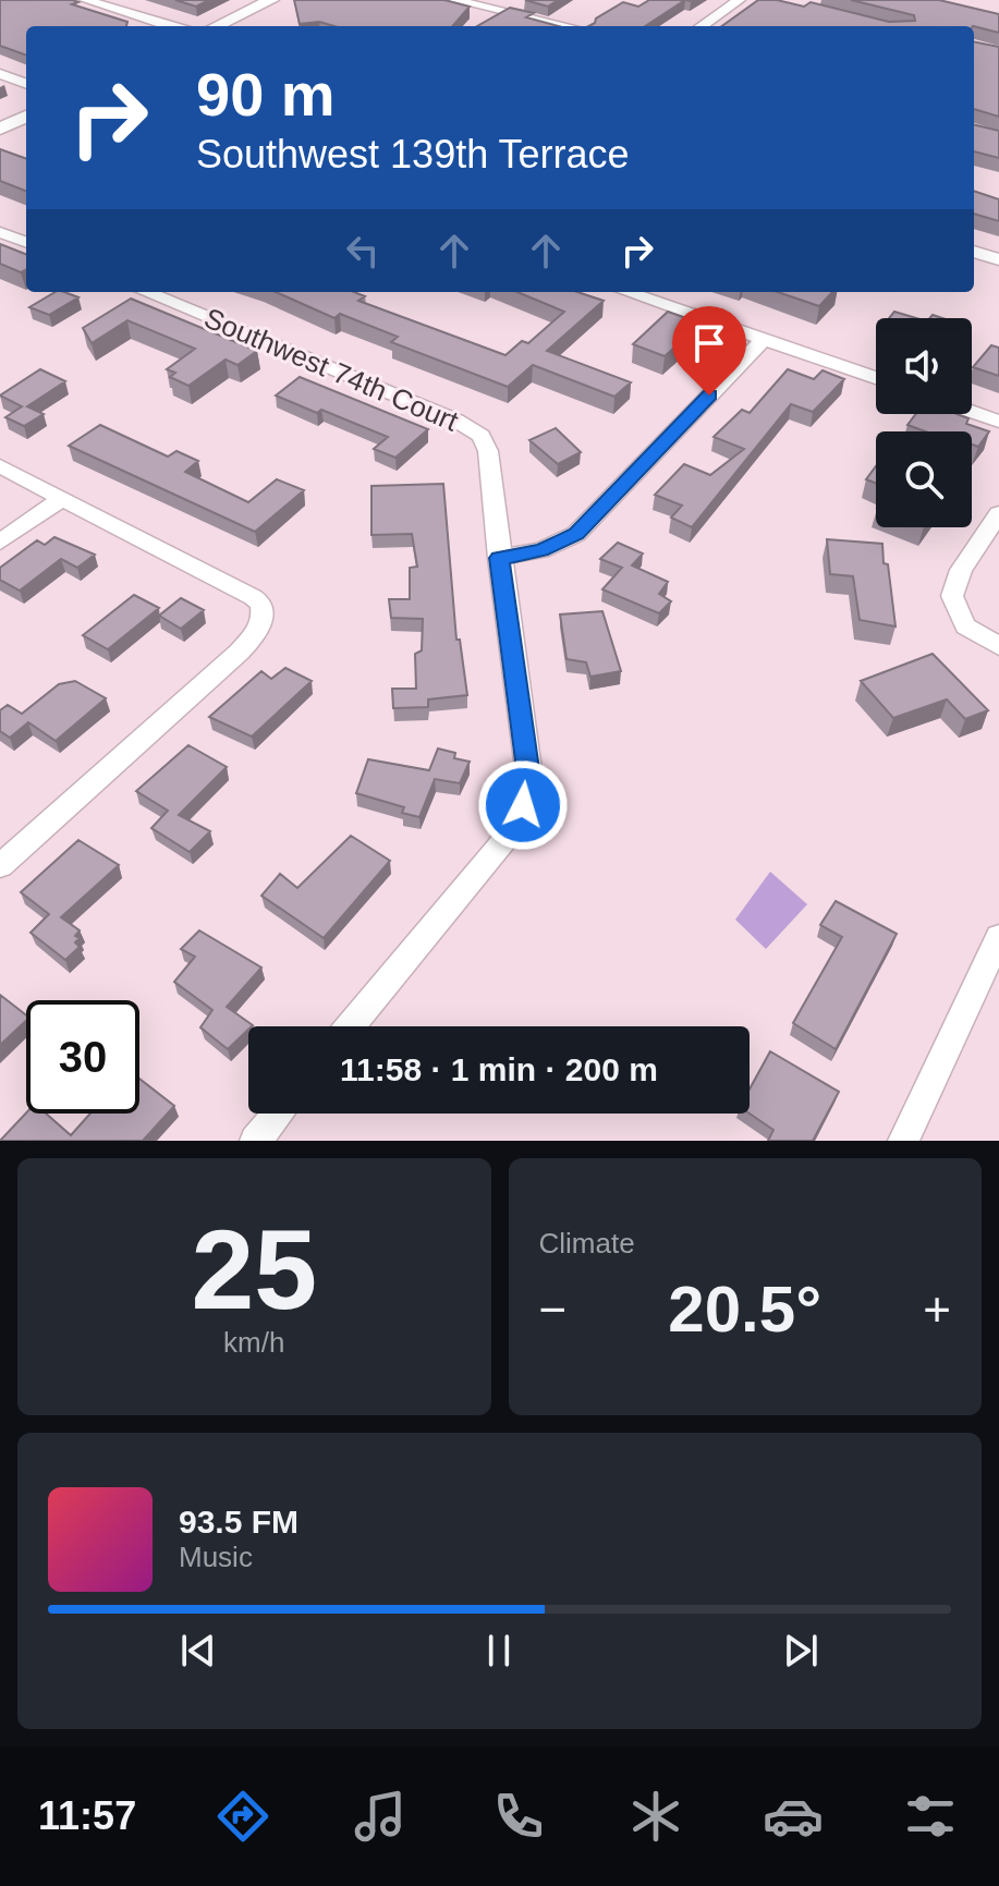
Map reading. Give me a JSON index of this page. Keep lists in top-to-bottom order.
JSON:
{
  "streets": {
    "street": ["Southwest 74th Court"]
  },
  "page": {
    "turn": ["90 m", "Southwest 139th Terrace"],
    "limit": "30",
    "trip": "11:58 · 1 min · 200 m",
    "tile": [
      ["25", "km/h"],
      "Climate"
    ],
    "heat": ["−", "20.5°", "+"],
    "song": ["93.5 FM", "Music"],
    "tabs": "11:57"
  }
}
